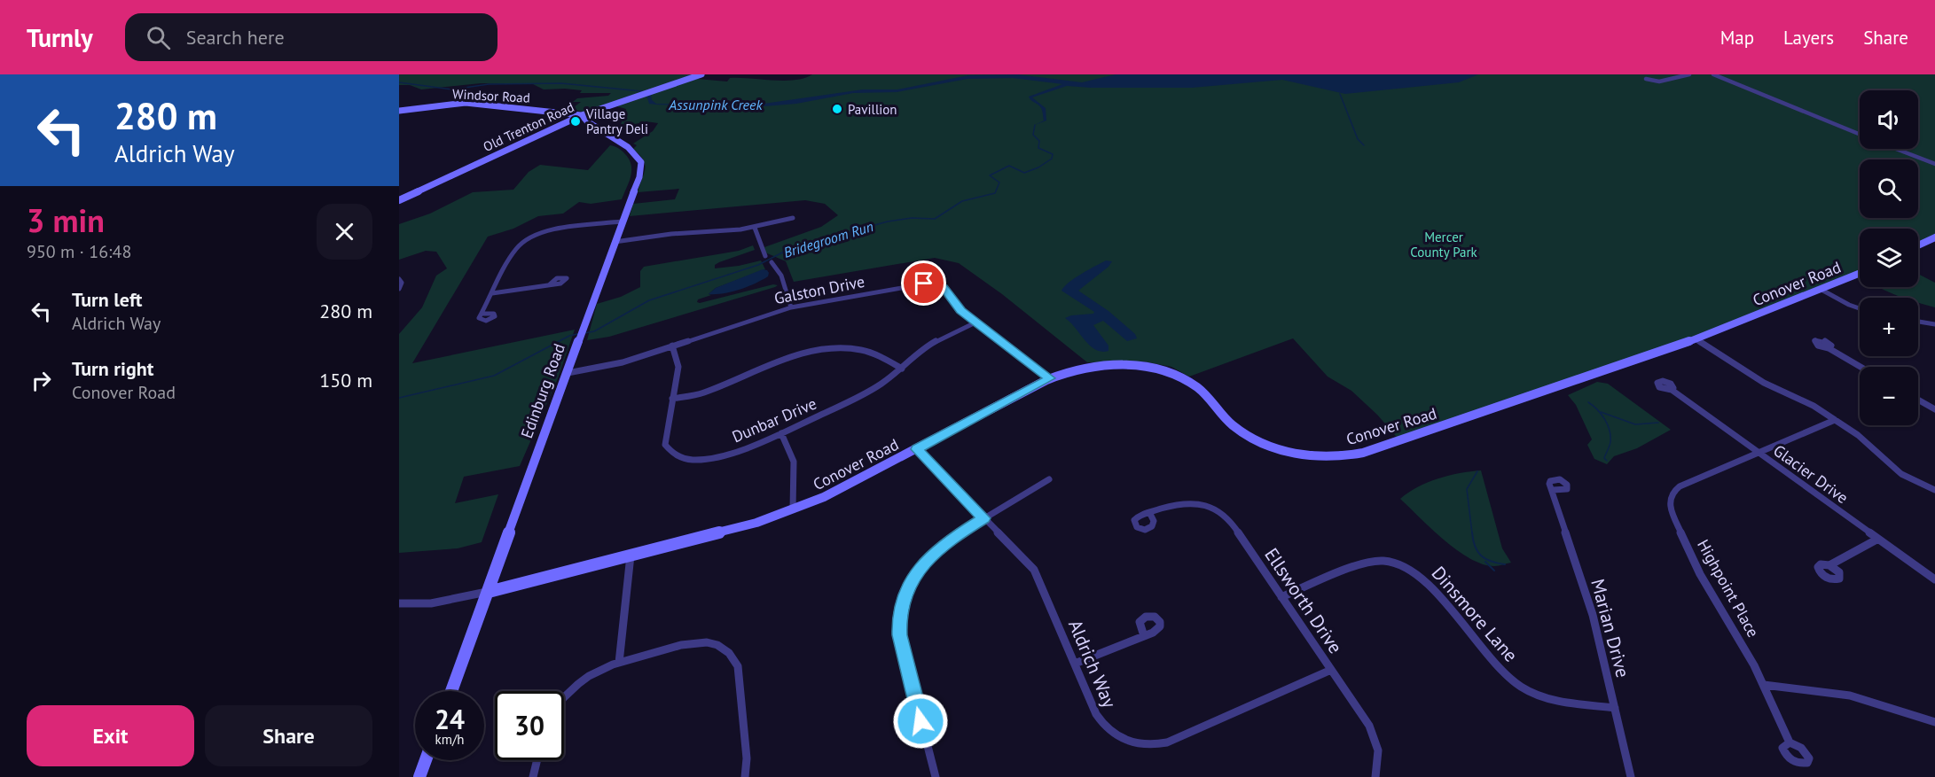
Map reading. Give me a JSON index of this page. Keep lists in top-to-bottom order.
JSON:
{
  "streets": {
    "main road": [
      "Windsor Road",
      "Old Trenton Road",
      "Conover Road",
      "Edinburg Road"
    ],
    "street": [
      "Galston Drive",
      "Dunbar Drive",
      "Glacier Drive",
      "Highpoint Place",
      "Ellsworth Drive",
      "Dinsmore Lane",
      "Marian Drive",
      "Aldrich Way"
    ]
  },
  "crossings": [
    ["Windsor Road", "Old Trenton Road"],
    ["Windsor Road", "Edinburg Road"],
    ["Old Trenton Road", "Edinburg Road"],
    ["Conover Road", "Galston Drive"],
    ["Conover Road", "Edinburg Road"],
    ["Conover Road", "Aldrich Way"],
    ["Galston Drive", "Edinburg Road"],
    ["Galston Drive", "Dunbar Drive"],
    ["Glacier Drive", "Highpoint Place"],
    ["Ellsworth Drive", "Dinsmore Lane"],
    ["Ellsworth Drive", "Aldrich Way"],
    ["Dinsmore Lane", "Marian Drive"]
  ],
  "water": ["Assunpink Creek", "Bridegroom Run"],
  "parks": ["Mercer County Park"],
  "places": ["Pavillion", "Village Pantry Deli"],
  "page": {
    "header": "Turnly",
    "search": "Search here",
    "nav": ["Map", "Layers", "Share"],
    "turn": ["280 m", "Aldrich Way"],
    "map_buttons": ["+", "−"],
    "heading": ["3 min", "950 m · 16:48"],
    "list": [
      {
        "name": "Turn left",
        "note": "Aldrich Way",
        "value": "280 m"
      },
      {
        "name": "Turn right",
        "note": "Conover Road",
        "value": "150 m"
      }
    ],
    "speed": "24 km/h",
    "limit": "30",
    "buttons": ["Exit", "Share"]
  }
}
